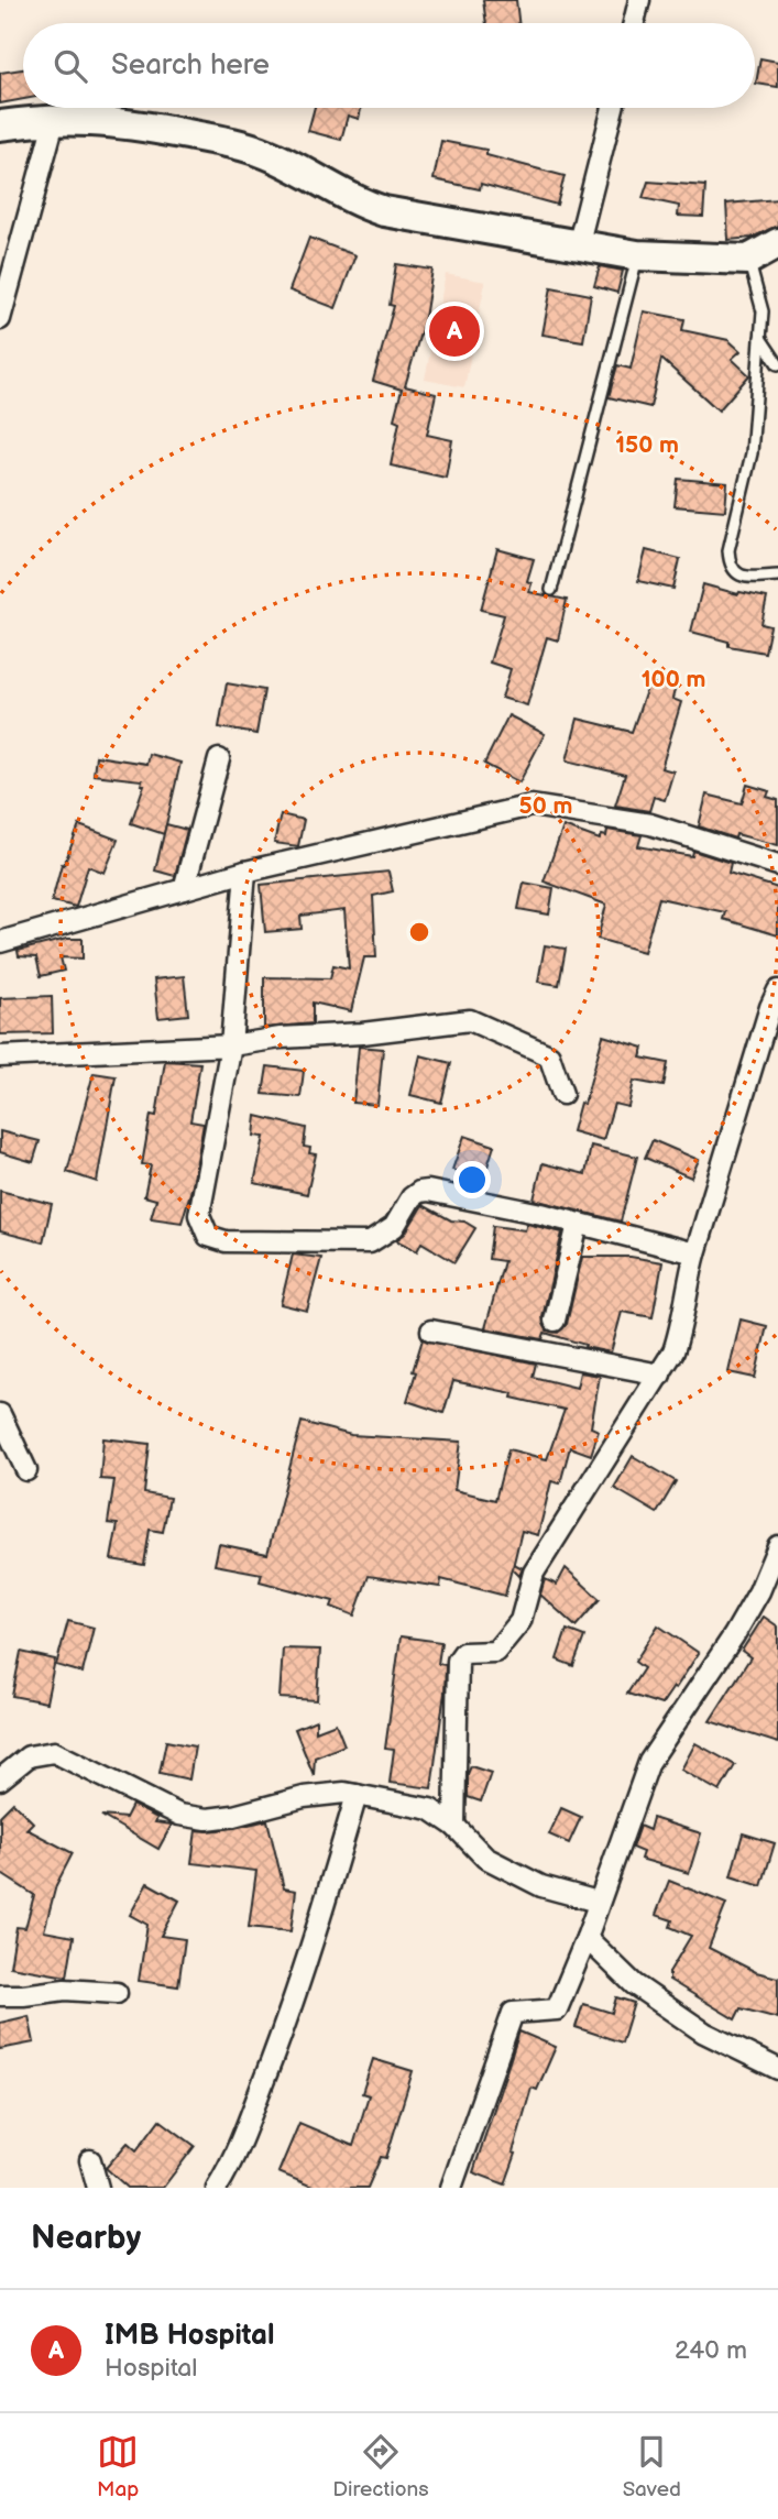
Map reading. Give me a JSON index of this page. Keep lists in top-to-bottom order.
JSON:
{
  "page": {
    "search": "Search here",
    "pins": "A",
    "heading": "Nearby",
    "list": [
      {
        "mark": "A",
        "name": "IMB Hospital",
        "note": "Hospital",
        "value": "240 m"
      }
    ],
    "nav": ["Map", "Directions", "Saved"]
  },
  "rings": ["150 m", "100 m", "50 m"]
}
